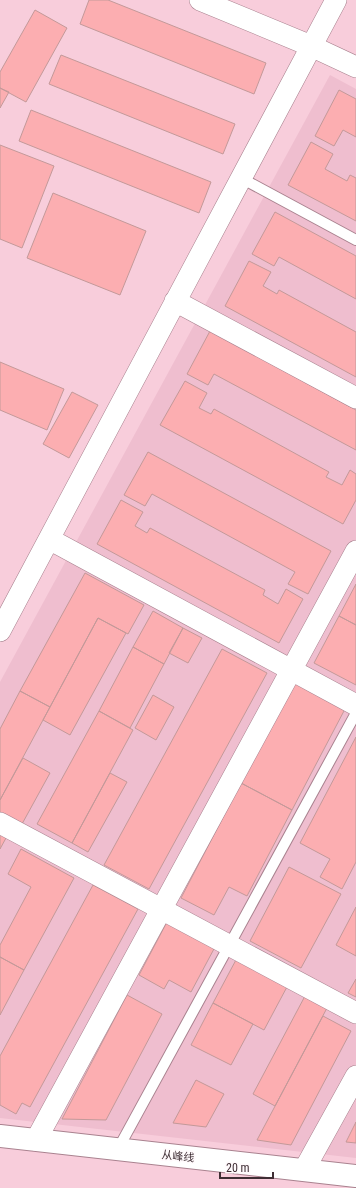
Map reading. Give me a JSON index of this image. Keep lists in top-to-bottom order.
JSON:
{
  "streets": {
    "street": ["从峰线"]
  },
  "scale_bar": "20 m"
}
